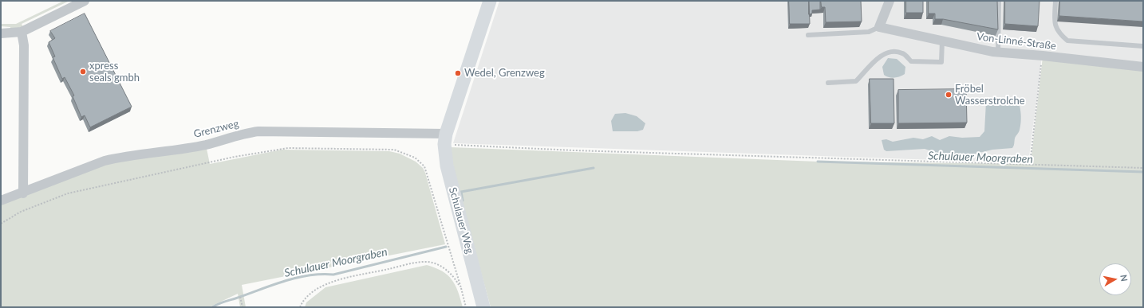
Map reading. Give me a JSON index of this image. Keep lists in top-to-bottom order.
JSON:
{
  "streets": {
    "street": ["Von-Linné-Straße", "Grenzweg", "Schulauer Weg"]
  },
  "crossings": [
    ["Grenzweg", "Schulauer Weg"]
  ],
  "water": ["Schulauer Moorgraben"],
  "places": ["xpress seals gmbh", "Wedel, Grenzweg", "Fröbel Wasserstrolche"],
  "north": "right"
}
